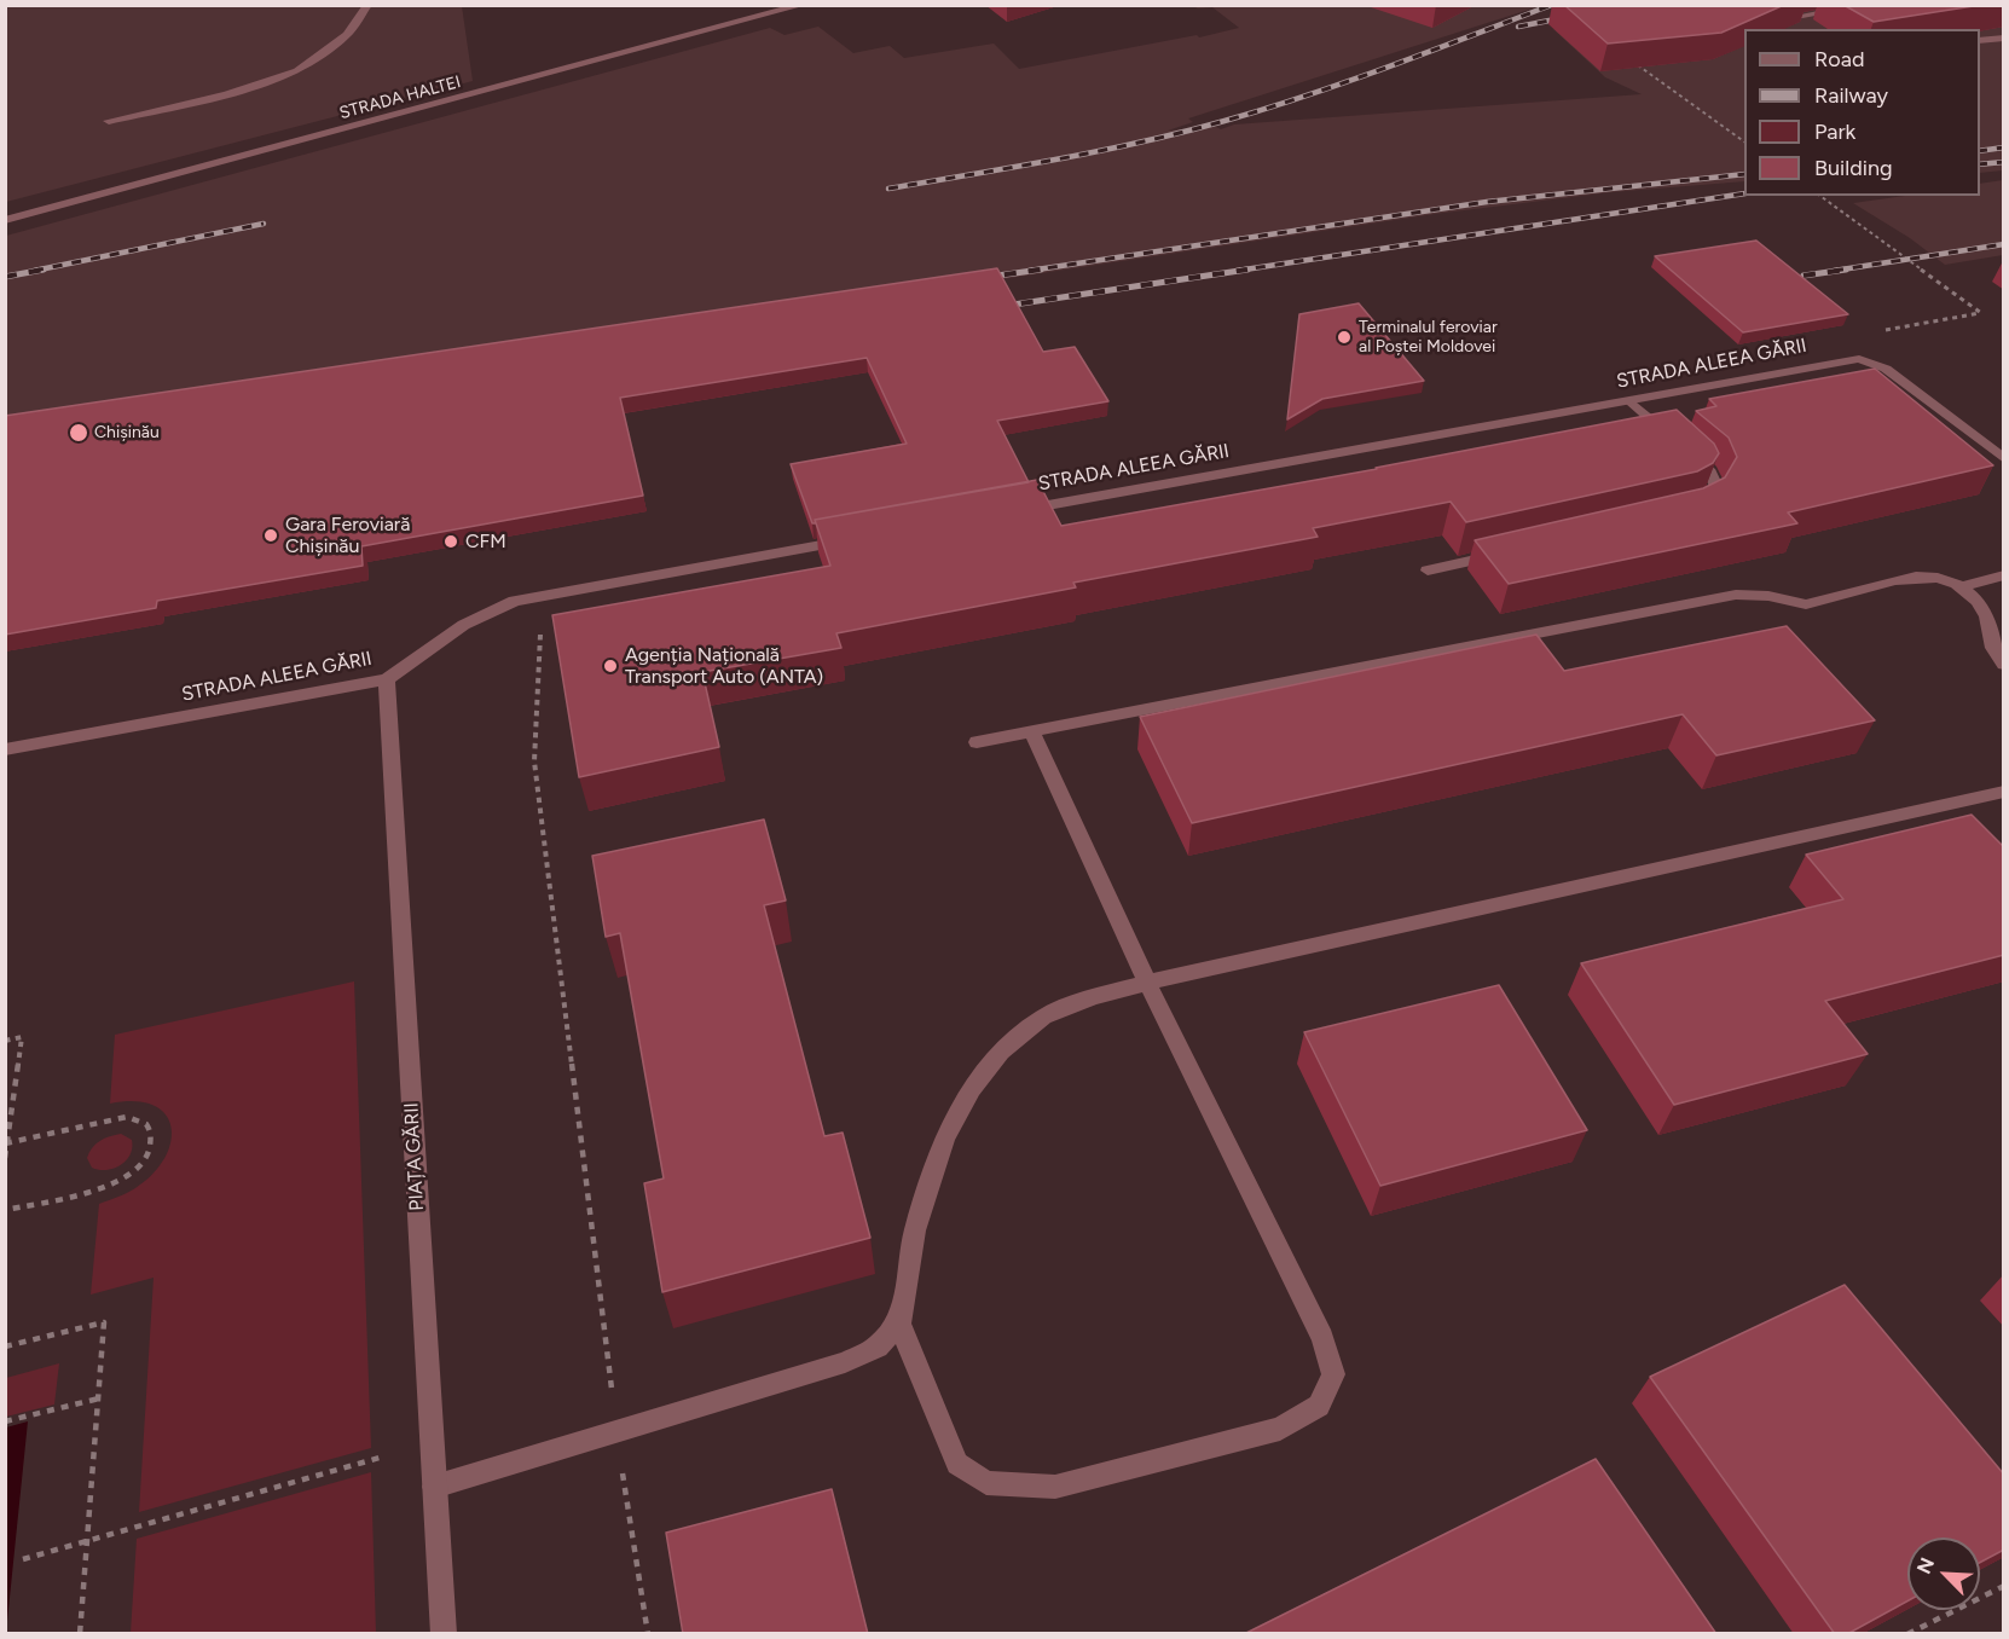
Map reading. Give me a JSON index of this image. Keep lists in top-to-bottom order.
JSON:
{
  "streets": {
    "street": ["STRADA HALTEI", "STRADA ALEEA GĂRII", "PIAȚA GĂRII"]
  },
  "crossings": [
    ["STRADA ALEEA GĂRII", "PIAȚA GĂRII"]
  ],
  "places": [
    "Terminalul feroviar al Poștei Moldovei",
    "Chișinău",
    "Gara Feroviară Chișinău",
    "CFM",
    "Agenția Națională Transport Auto (ANTA)"
  ],
  "legend": [
    "Road",
    "Railway",
    "Park",
    "Building"
  ],
  "north": "top left"
}
